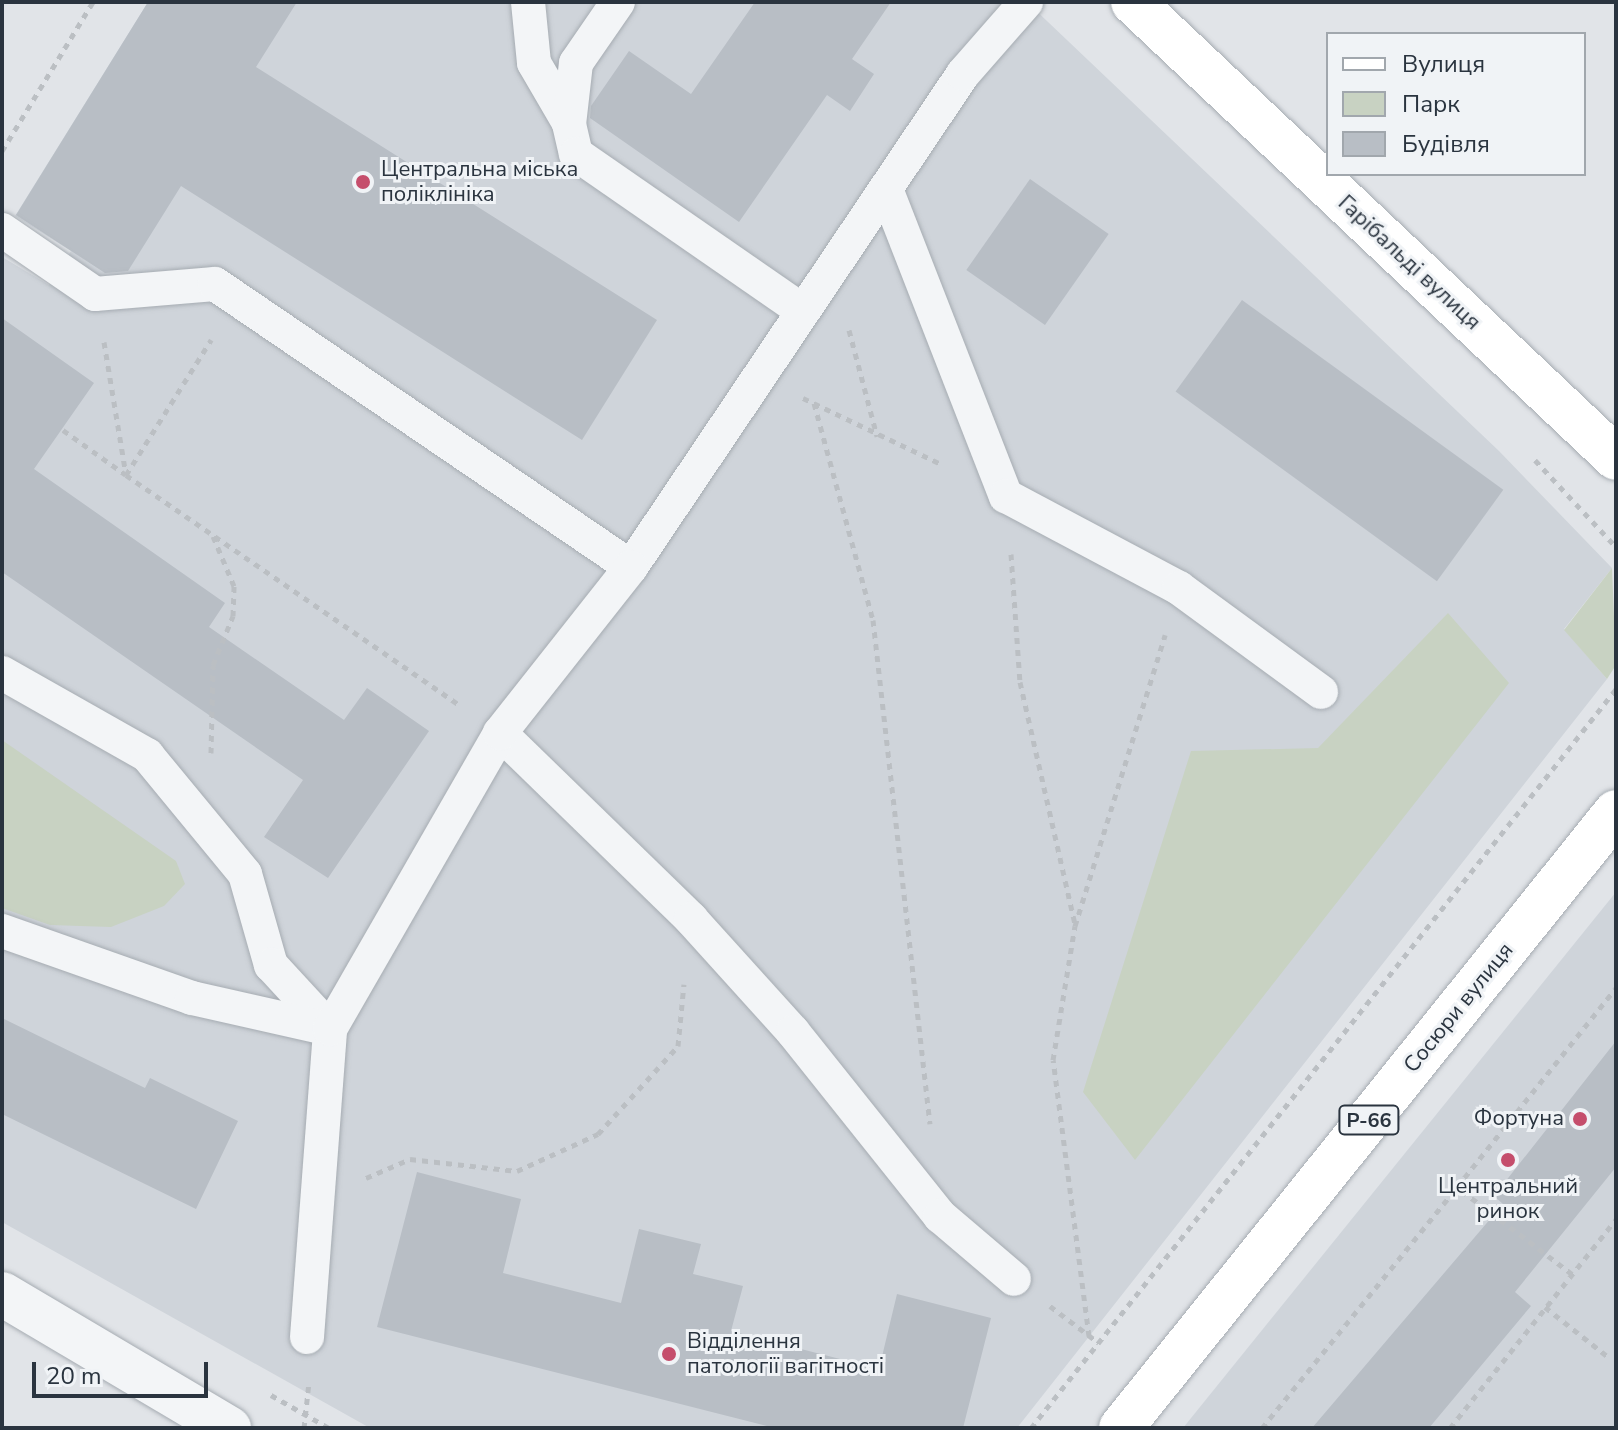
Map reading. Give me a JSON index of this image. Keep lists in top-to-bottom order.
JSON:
{
  "streets": {
    "main road": ["Гарібальді вулиця", "Сосюри вулиця", "Р-66"]
  },
  "places": [
    "Центральна міська полiклiнiка",
    "Фортуна",
    "Центральний ринок",
    "Відділення патології вагітності"
  ],
  "legend": ["Вулиця", "Парк", "Будівля"],
  "scale_bar": "20 m"
}
